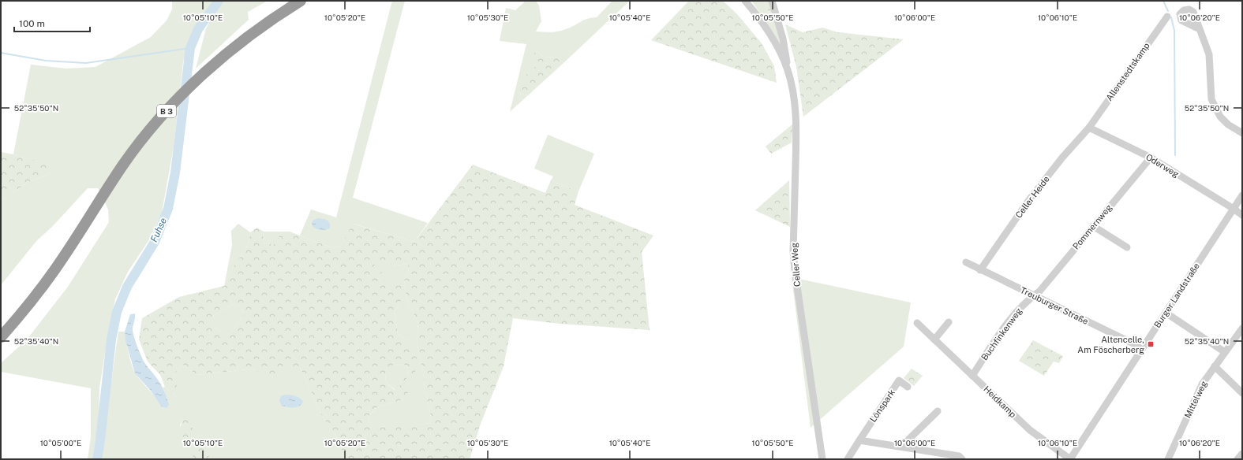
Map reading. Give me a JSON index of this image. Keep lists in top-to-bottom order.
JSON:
{
  "streets": {
    "highway": ["B 3"],
    "street": [
      "Allenstedtskamp",
      "Oderweg",
      "Celler Heide",
      "Pommernweg",
      "Celler Weg",
      "Burger Landstraße",
      "Treuburger Straße",
      "Buchfinkenweg",
      "Mittelweg",
      "Heidkamp",
      "Lönspark"
    ]
  },
  "crossings": [
    ["Allenstedtskamp", "Oderweg"],
    ["Allenstedtskamp", "Celler Heide"],
    ["Oderweg", "Celler Heide"],
    ["Oderweg", "Pommernweg"],
    ["Oderweg", "Burger Landstraße"],
    ["Celler Heide", "Treuburger Straße"],
    ["Pommernweg", "Treuburger Straße"],
    ["Pommernweg", "Buchfinkenweg"],
    ["Burger Landstraße", "Treuburger Straße"],
    ["Burger Landstraße", "Heidkamp"],
    ["Treuburger Straße", "Buchfinkenweg"],
    ["Buchfinkenweg", "Heidkamp"]
  ],
  "water": ["Fuhse"],
  "places": {
    "transit": ["Altencelle, Am Föscherberg"]
  },
  "scale_bar": "100 m",
  "coordinates": [
    "10°05'10\"E",
    "10°05'20\"E",
    "10°05'30\"E",
    "10°05'40\"E",
    "10°05'50\"E",
    "10°06'00\"E",
    "10°06'10\"E",
    "10°06'20\"E",
    "52°35'50\"N",
    "52°35'40\"N",
    "10°05'00\"E"
  ]
}
